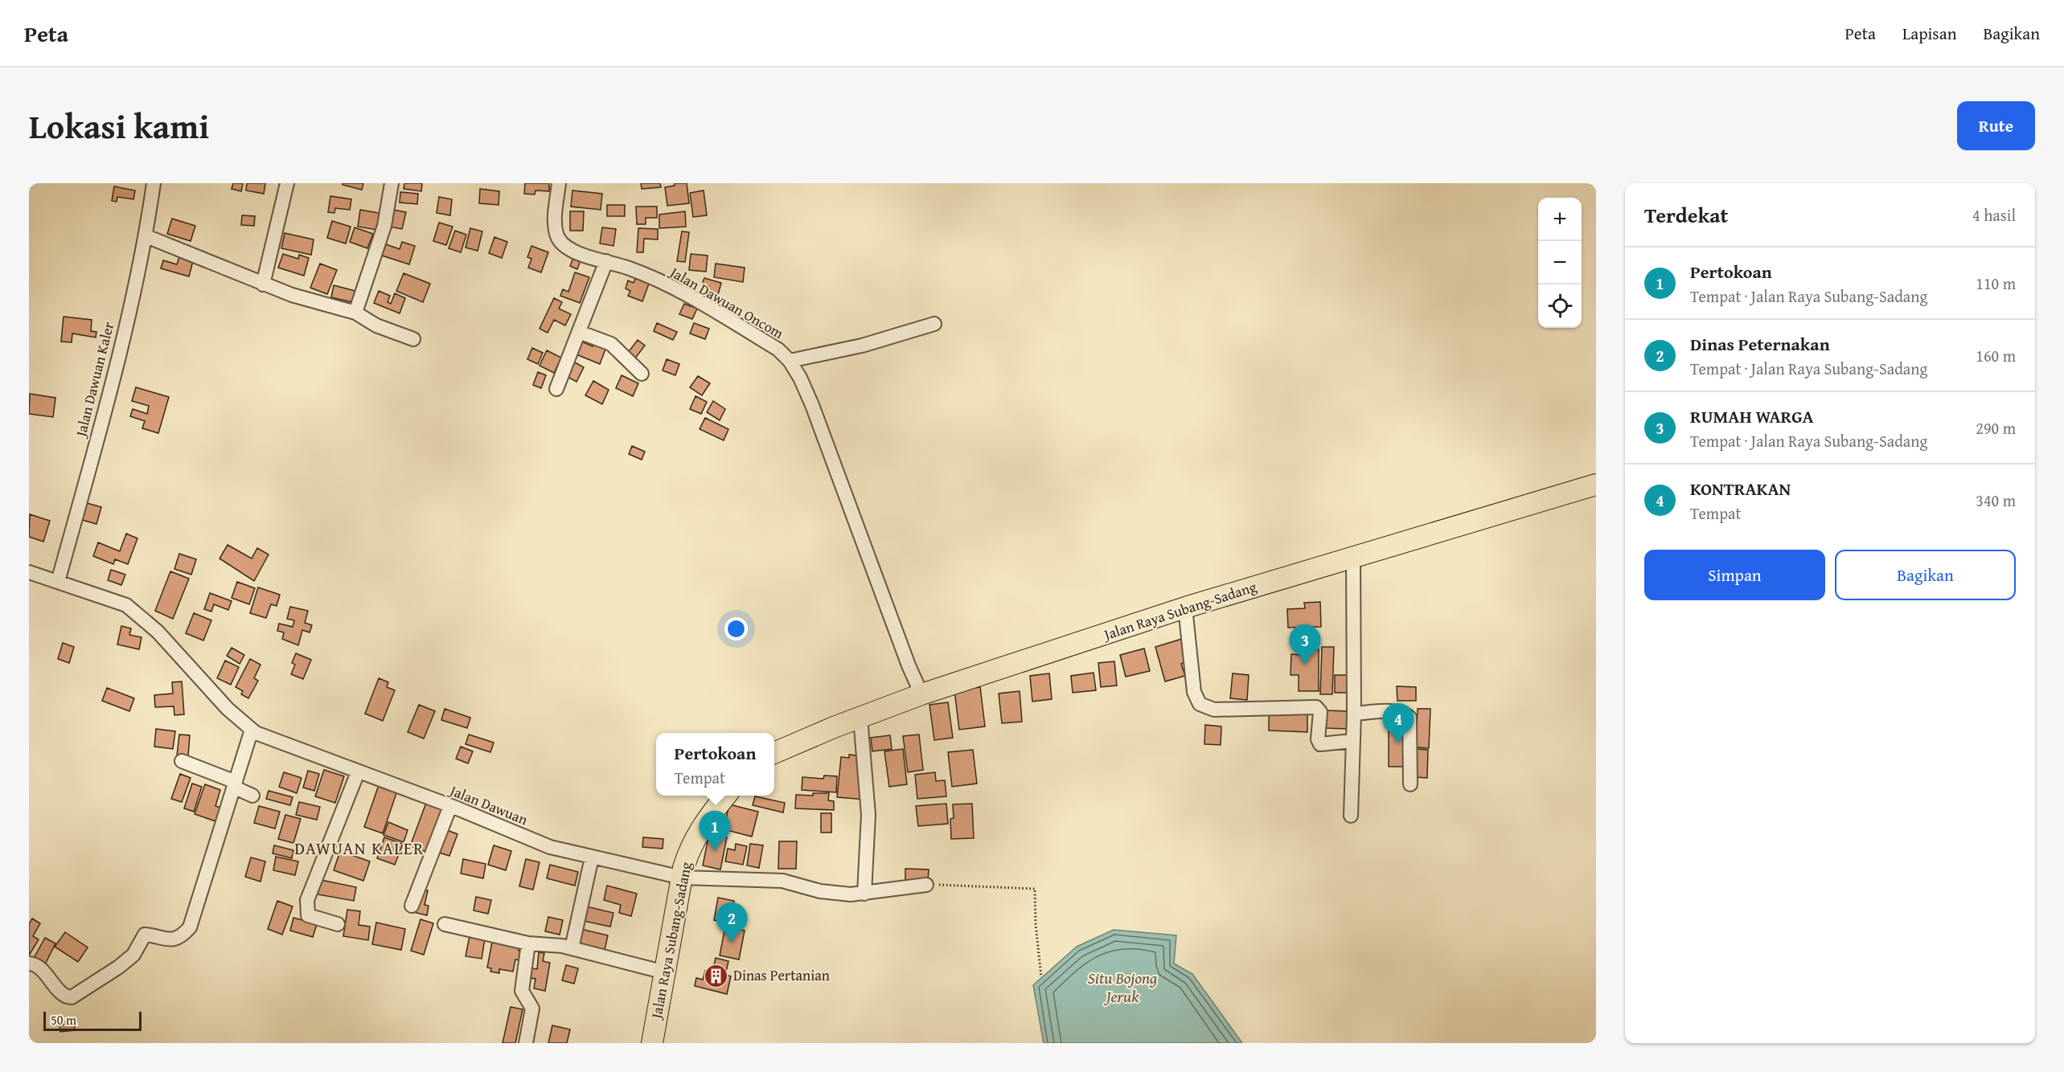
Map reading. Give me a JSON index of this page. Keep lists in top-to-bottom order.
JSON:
{
  "streets": {
    "main road": ["Jalan Raya Subang-Sadang"],
    "street": ["Jalan Dawuan Oncom", "Jalan Dawuan Kaler", "Jalan Dawuan"]
  },
  "crossings": [
    ["Jalan Dawuan Oncom", "Jalan Raya Subang-Sadang"],
    ["Jalan Dawuan Kaler", "Jalan Dawuan"],
    ["Jalan Raya Subang-Sadang", "Jalan Dawuan"]
  ],
  "districts": ["DAWUAN KALER"],
  "water": ["Situ Bojong Jeruk"],
  "places": {
    "building": ["Dinas Pertanian"]
  },
  "scale_bar": "50 m",
  "page": {
    "header": "Peta",
    "nav": ["Peta", "Lapisan", "Bagikan"],
    "title": "Lokasi kami",
    "buttons": [
      "Rute",
      ["Simpan", "Bagikan"]
    ],
    "heading": ["Terdekat", "4 hasil"],
    "map_buttons": ["+", "−"],
    "list": [
      {
        "mark": "1",
        "name": "Pertokoan",
        "note": "Tempat · Jalan Raya Subang-Sadang",
        "value": "110 m"
      },
      {
        "mark": "2",
        "name": "Dinas Peternakan",
        "note": "Tempat · Jalan Raya Subang-Sadang",
        "value": "160 m"
      },
      {
        "mark": "3",
        "name": "RUMAH WARGA",
        "note": "Tempat · Jalan Raya Subang-Sadang",
        "value": "290 m"
      },
      {
        "mark": "4",
        "name": "KONTRAKAN",
        "note": "Tempat",
        "value": "340 m"
      }
    ],
    "pins": [
      "3",
      "4",
      "1",
      "2"
    ],
    "popup": ["Pertokoan", "Tempat"],
    "scale": "50 m"
  }
}
